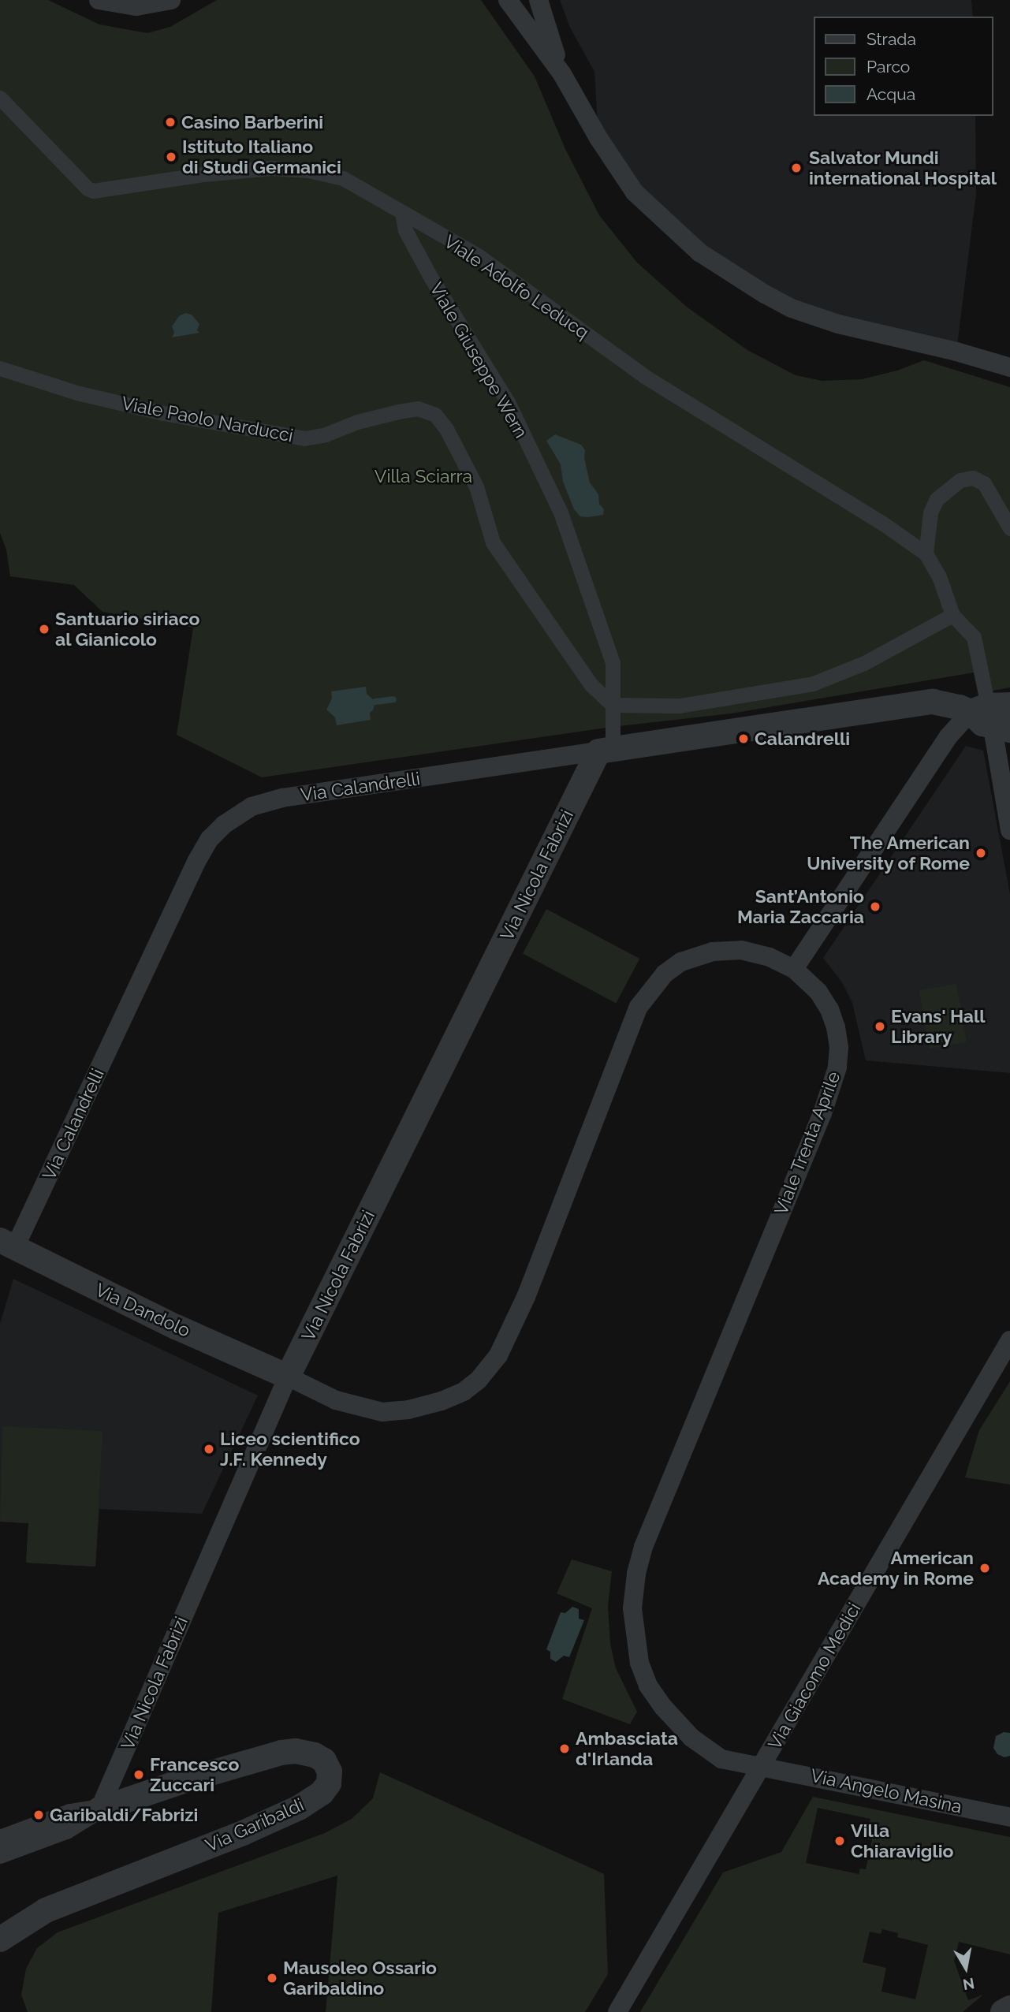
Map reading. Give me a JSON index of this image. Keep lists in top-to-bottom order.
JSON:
{
  "streets": {
    "street": [
      "Viale Adolfo Leducq",
      "Viale Giuseppe Wern",
      "Viale Paolo Narducci",
      "Via Calandrelli",
      "Via Nicola Fabrizi",
      "Viale Trenta Aprile",
      "Via Dandolo",
      "Via Giacomo Medici",
      "Via Angelo Masina",
      "Via Garibaldi"
    ]
  },
  "crossings": [
    ["Viale Adolfo Leducq", "Viale Giuseppe Wern"],
    ["Viale Adolfo Leducq", "Via Calandrelli"],
    ["Viale Giuseppe Wern", "Viale Paolo Narducci"],
    ["Via Calandrelli", "Via Nicola Fabrizi"],
    ["Via Calandrelli", "Via Dandolo"],
    ["Via Nicola Fabrizi", "Viale Trenta Aprile"],
    ["Via Nicola Fabrizi", "Via Dandolo"],
    ["Via Nicola Fabrizi", "Via Garibaldi"],
    ["Viale Trenta Aprile", "Via Dandolo"],
    ["Viale Trenta Aprile", "Via Giacomo Medici"],
    ["Viale Trenta Aprile", "Via Angelo Masina"],
    ["Via Giacomo Medici", "Via Angelo Masina"]
  ],
  "parks": ["Villa Sciarra"],
  "places": [
    "Casino Barberini",
    "Istituto Italiano di Studi Germanici",
    "Salvator Mundi international Hospital",
    "Santuario siriaco al Gianicolo",
    "Calandrelli",
    "The American University of Rome",
    "Sant’Antonio Maria Zaccaria",
    "Evans' Hall Library",
    "Liceo scientifico J.F. Kennedy",
    "American Academy in Rome",
    "Ambasciata d'Irlanda",
    "Francesco Zuccari",
    "Garibaldi/Fabrizi",
    "Villa Chiaraviglio",
    "Mausoleo Ossario Garibaldino"
  ],
  "legend": ["Strada", "Parco", "Acqua"],
  "north": "bottom"
}
